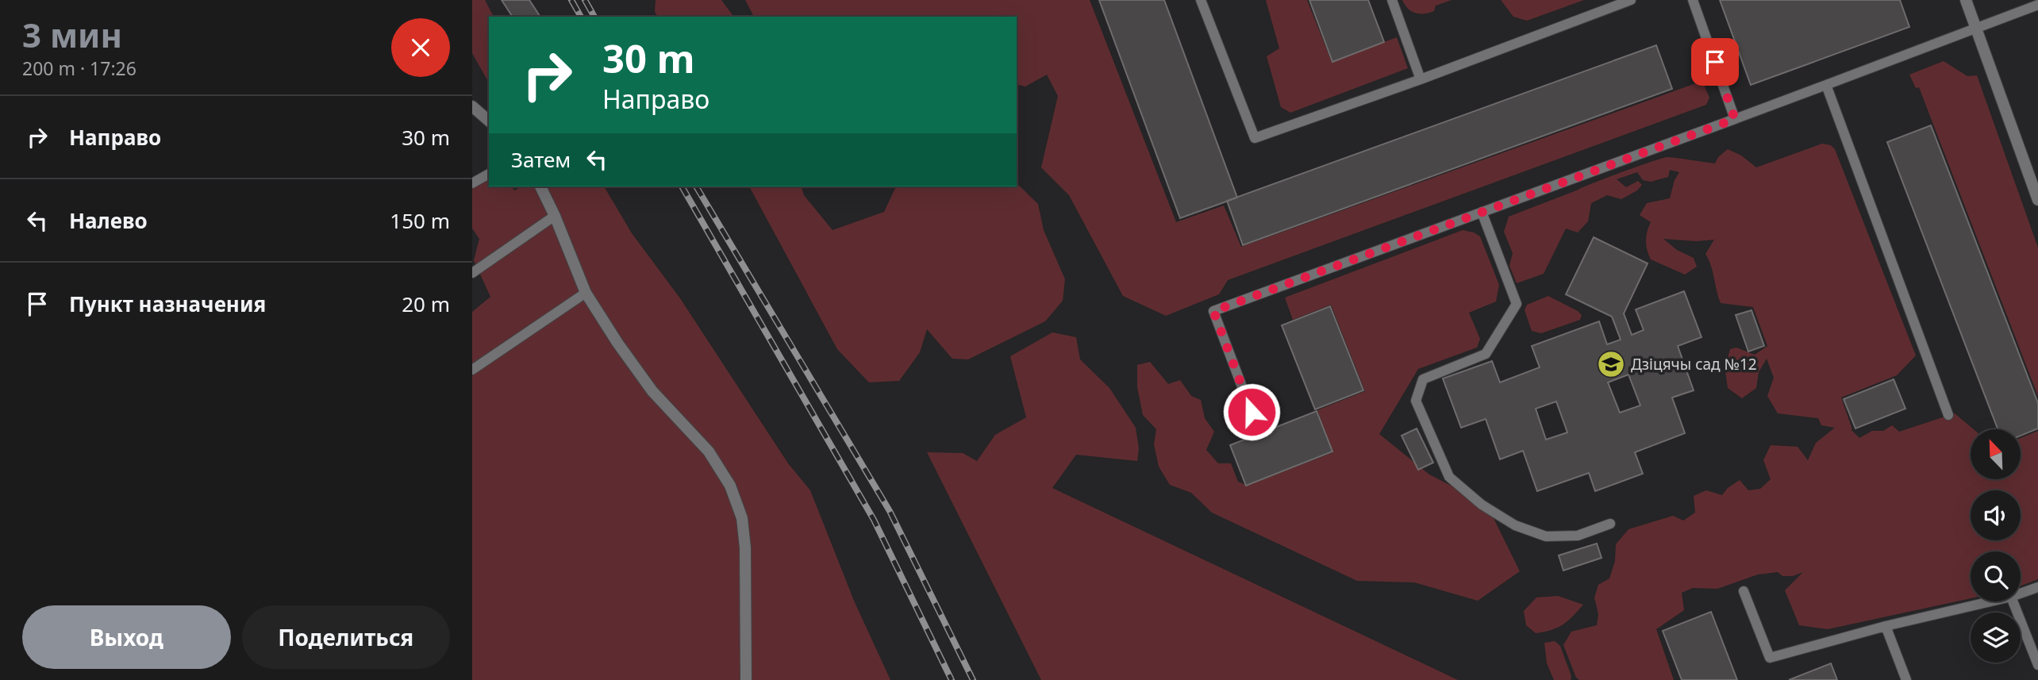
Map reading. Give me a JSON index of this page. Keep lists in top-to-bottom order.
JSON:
{
  "places": {
    "school or university": ["Дзіцячы сад №12"]
  },
  "north": "top left",
  "page": {
    "heading": ["3 мин", "200 m · 17:26"],
    "turn": ["30 m", "Направо"],
    "list": [
      {
        "name": "Направо",
        "value": "30 m"
      },
      {
        "name": "Налево",
        "value": "150 m"
      },
      {
        "name": "Пункт назначения",
        "value": "20 m"
      }
    ],
    "then": "Затем",
    "buttons": ["Выход", "Поделиться"]
  }
}
